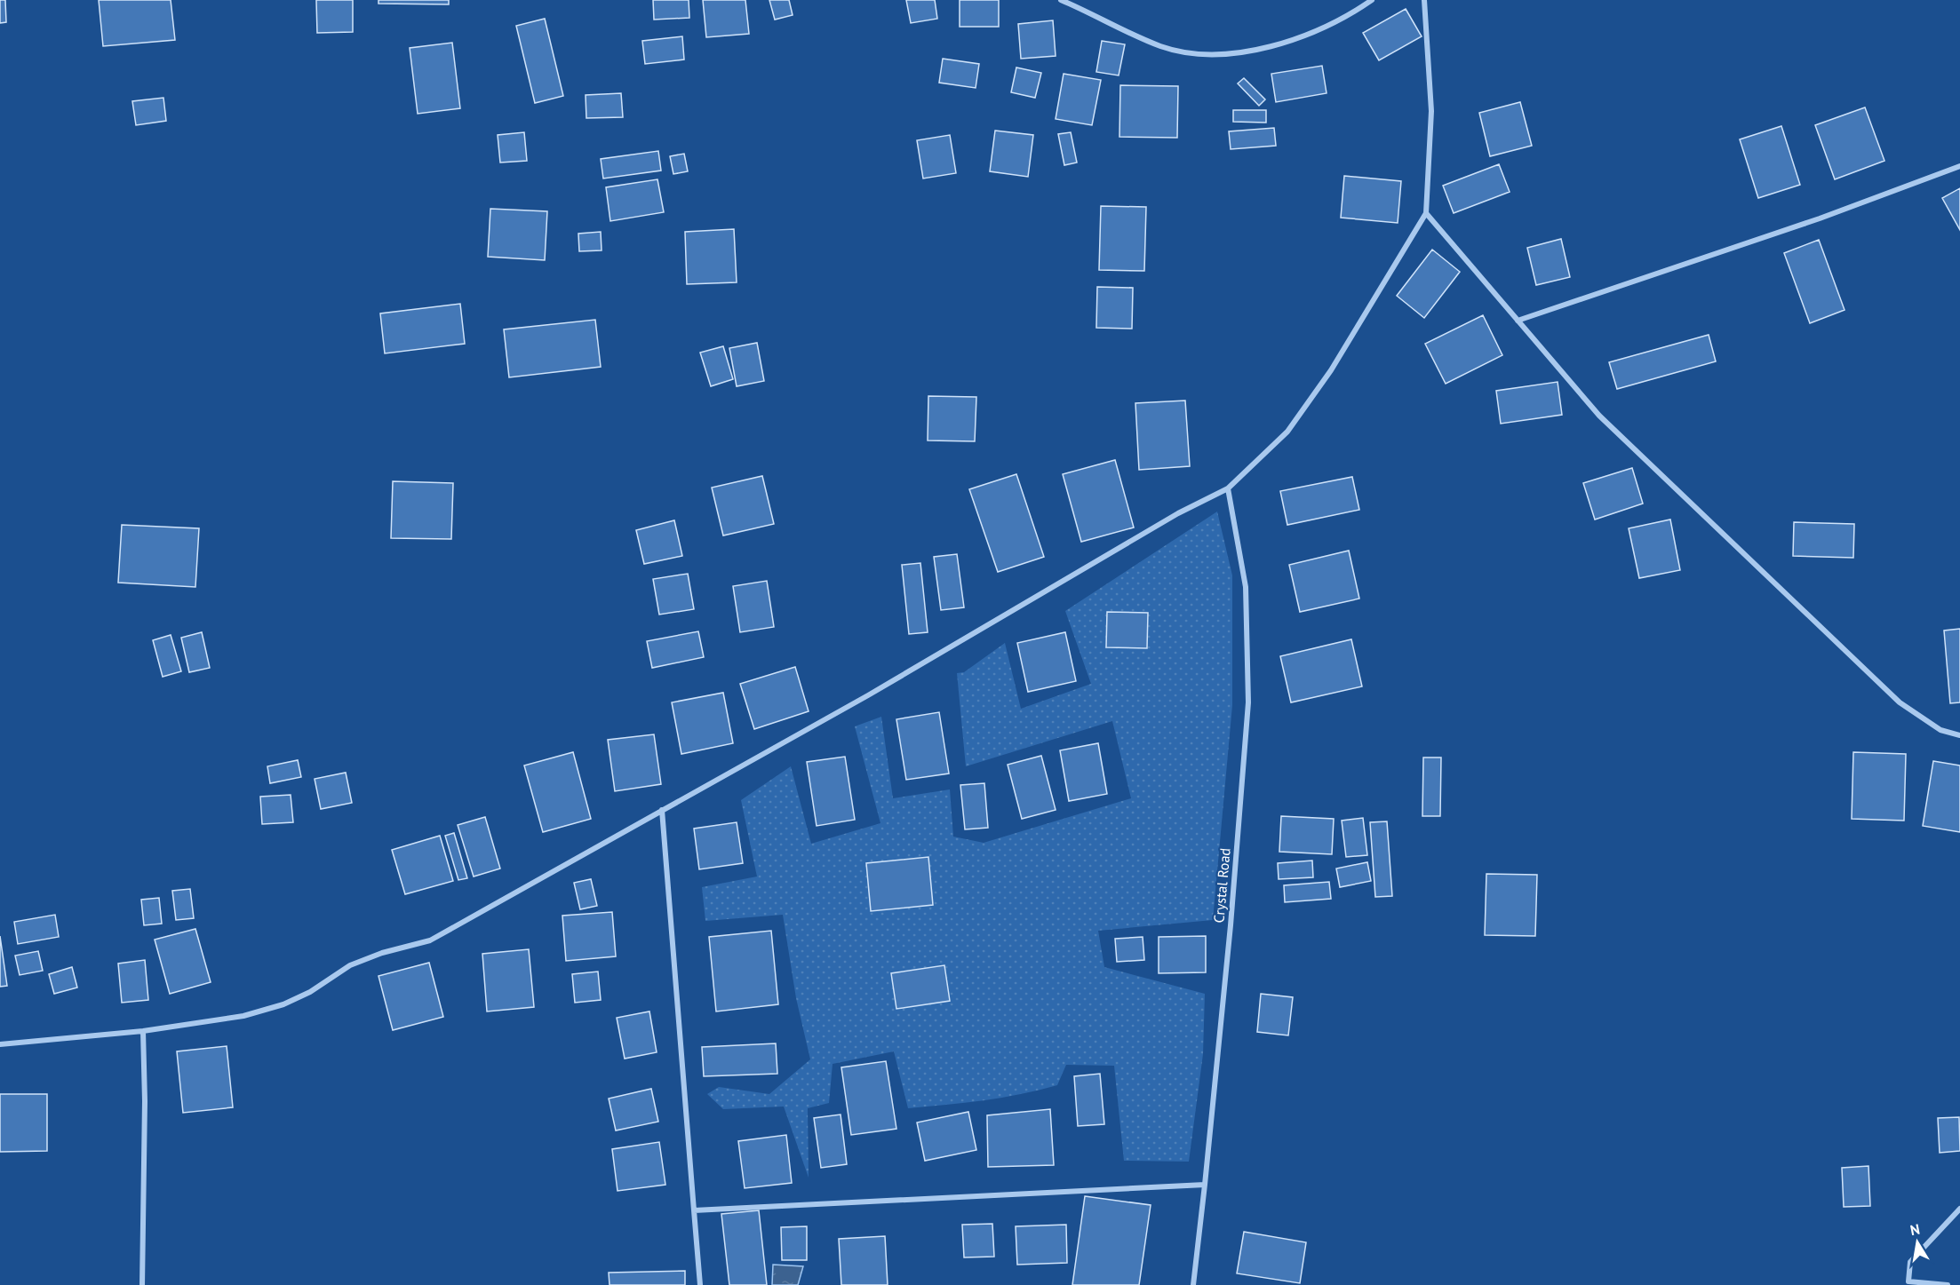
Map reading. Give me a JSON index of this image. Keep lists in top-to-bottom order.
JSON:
{
  "streets": {
    "street": ["Crystal Road"]
  },
  "north": "top"
}
